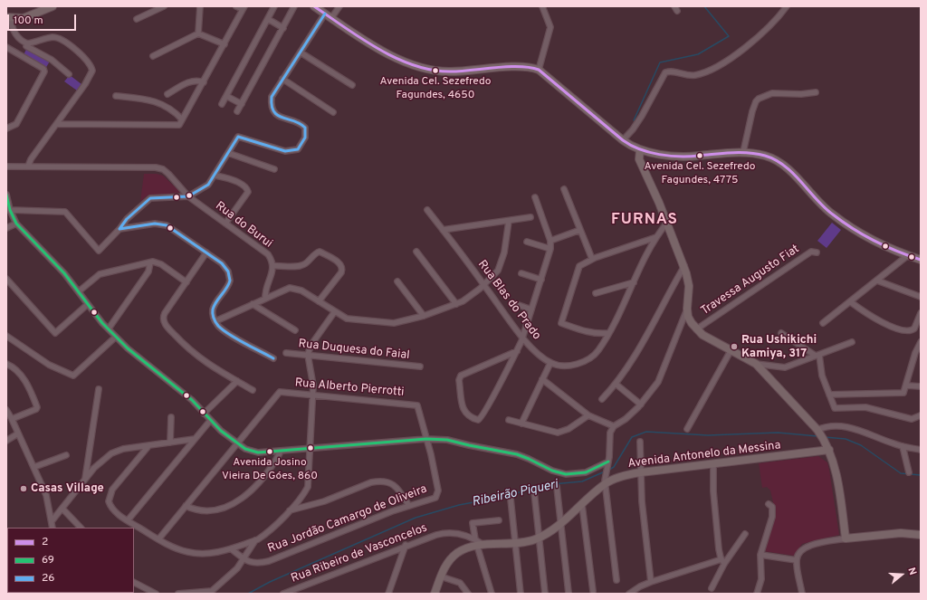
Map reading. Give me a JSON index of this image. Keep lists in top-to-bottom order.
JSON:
{
  "streets": {
    "main road": ["Avenida Antonelo da Messina"],
    "street": [
      "Rua do Burui",
      "Travessa Augusto Fiat",
      "Rua Blas do Prado",
      "Rua Duquesa do Faial",
      "Rua Alberto Pierrotti",
      "Rua Jordão Camargo de Oliveira",
      "Rua Ribeiro de Vasconcelos"
    ]
  },
  "crossings": [
    ["Rua Alberto Pierrotti", "Rua Jordão Camargo de Oliveira"],
    ["Avenida Antonelo da Messina", "Rua Ribeiro de Vasconcelos"]
  ],
  "districts": ["FURNAS"],
  "water": ["Ribeirão Piqueri"],
  "places": [
    "Avenida Cel. Sezefredo Fagundes, 4650",
    "Avenida Cel. Sezefredo Fagundes, 4775",
    "Rua Ushikichi Kamiya, 317",
    "Avenida Josino Vieira De Góes, 860",
    "Casas Village"
  ],
  "lines": ["transit line 2", "transit line 26", "transit line 69"],
  "legend": ["2", "69", "26"],
  "scale_bar": "100 m",
  "north": "right"
}
